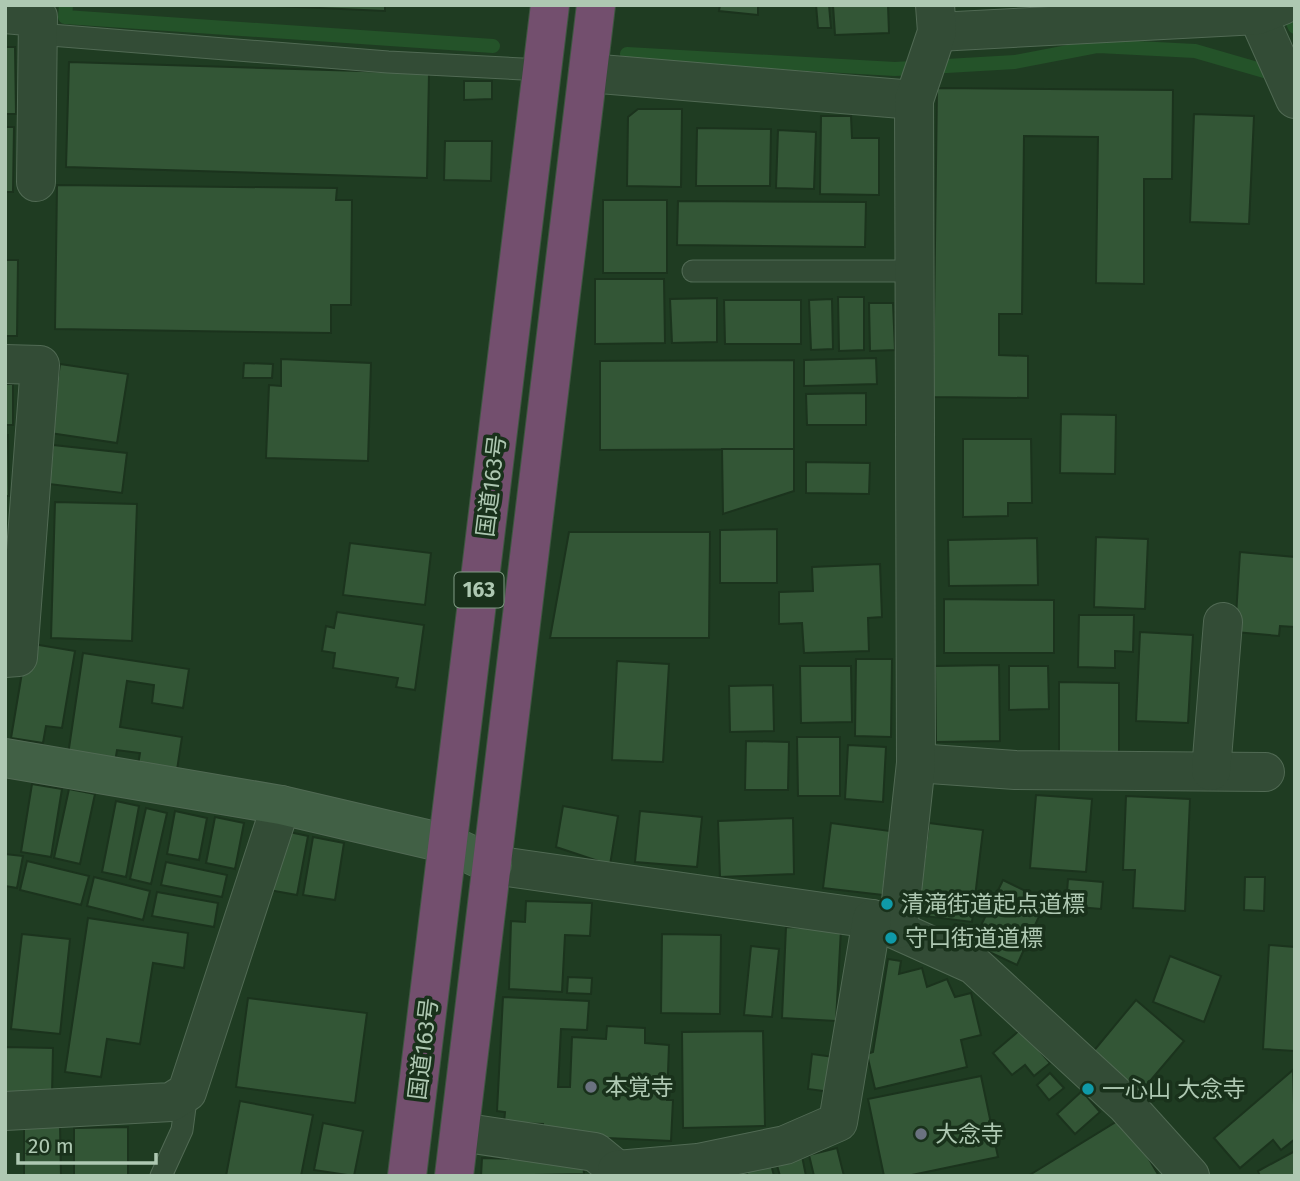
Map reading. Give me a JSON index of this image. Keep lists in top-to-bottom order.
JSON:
{
  "streets": {
    "highway": ["国道163号", "163"]
  },
  "places": [
    "清滝街道起点道標",
    "守口街道道標",
    "本覚寺",
    "一心山 大念寺",
    "大念寺"
  ],
  "scale_bar": "20 m"
}
